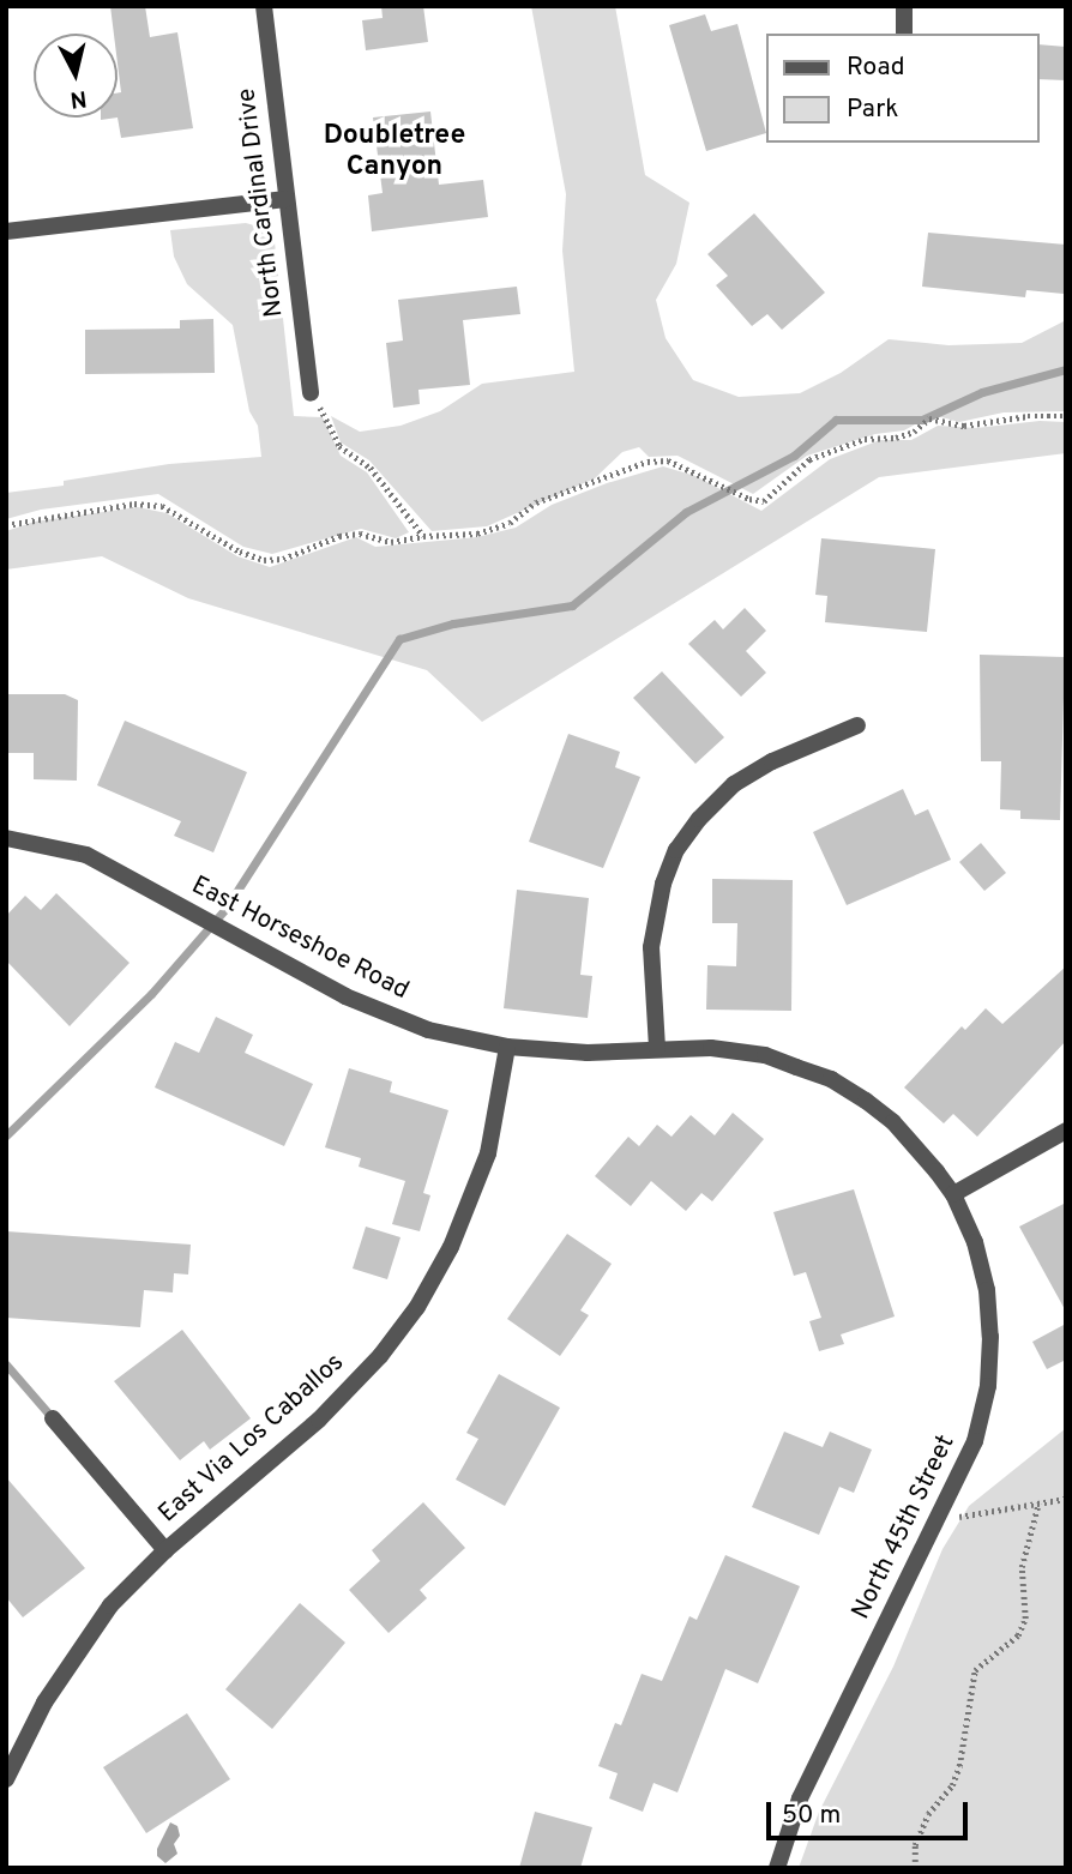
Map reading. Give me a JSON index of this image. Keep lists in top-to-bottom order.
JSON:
{
  "streets": {
    "street": [
      "North Cardinal Drive",
      "East Horseshoe Road",
      "East Via Los Caballos",
      "North 45th Street"
    ]
  },
  "crossings": [
    ["East Horseshoe Road", "East Via Los Caballos"],
    ["East Horseshoe Road", "North 45th Street"]
  ],
  "districts": ["Doubletree Canyon"],
  "legend": ["Road", "Park"],
  "scale_bar": "50 m",
  "north": "bottom"
}
